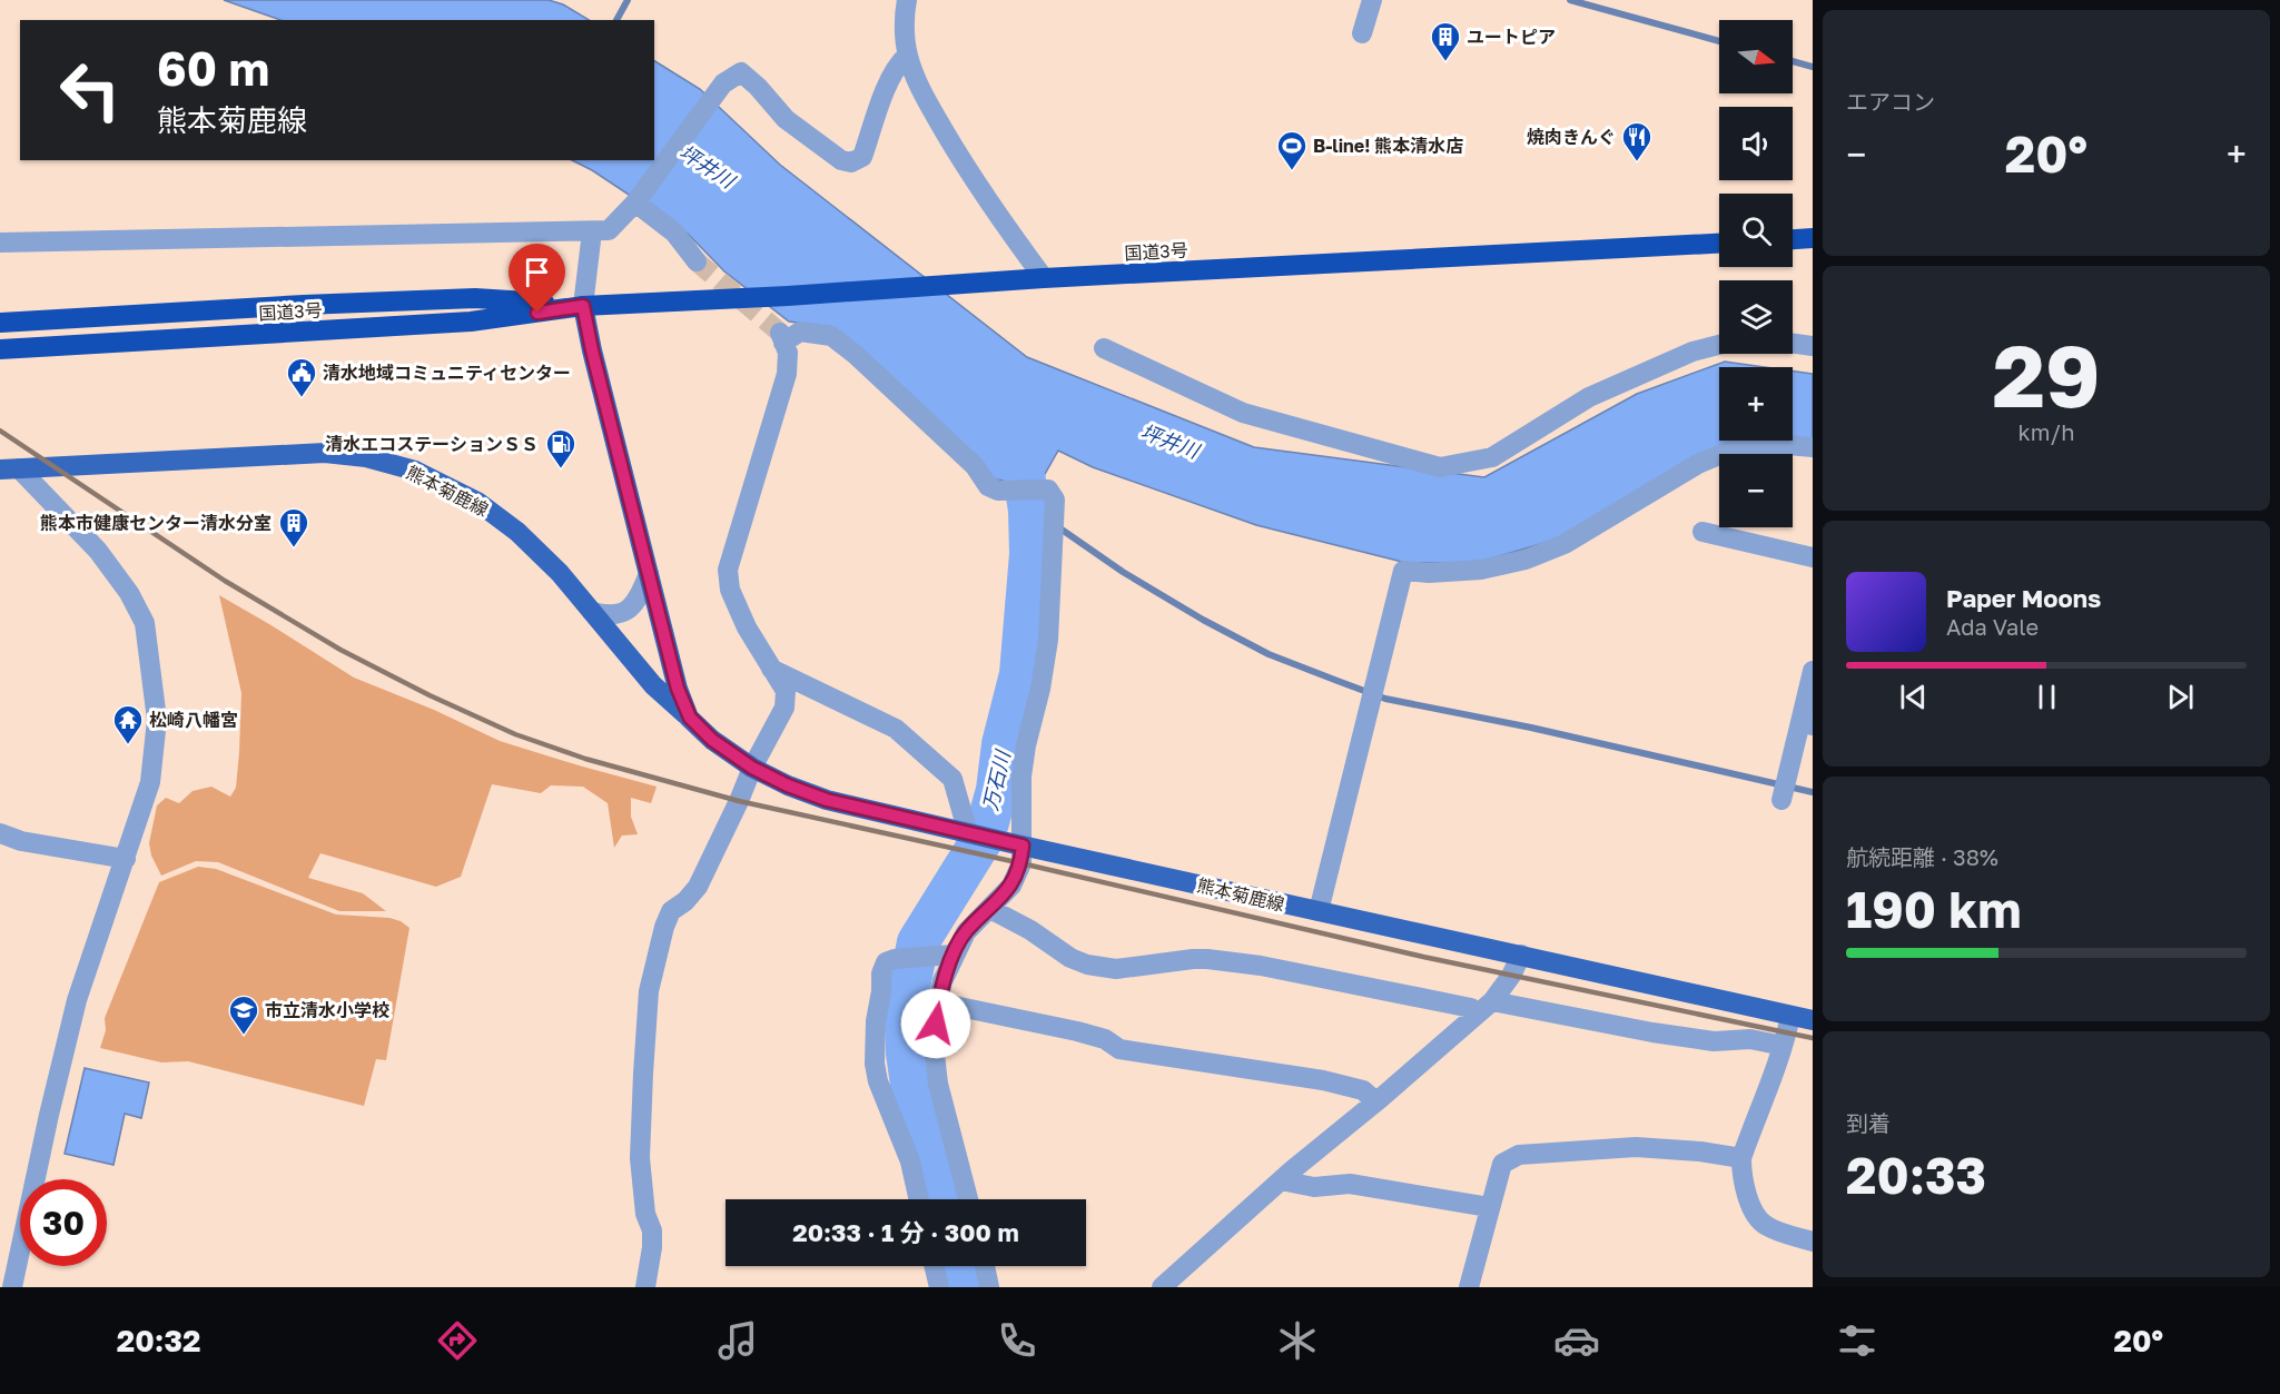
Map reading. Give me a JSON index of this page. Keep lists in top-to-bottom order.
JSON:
{
  "streets": {
    "highway": ["国道3号"],
    "main road": ["熊本菊鹿線"]
  },
  "crossings": [
    ["国道3号", "熊本菊鹿線"]
  ],
  "water": ["坪井川", "万石川"],
  "places": {
    "building": ["ユートピア", "熊本市健康センター清水分室"],
    "restaurant": ["焼肉きんぐ"],
    "sports": ["B-line! 熊本清水店"],
    "public building": ["清水地域コミュニティセンター"],
    "fuel station": ["清水エコステーションＳＳ"],
    "temple": ["松崎八幡宮"],
    "school or university": ["市立清水小学校"]
  },
  "north": "right",
  "page": {
    "tile": [
      "エアコン",
      ["29", "km/h"],
      ["航続距離 · 38%", "190 km"],
      ["到着", "20:33"]
    ],
    "map_buttons": ["+", "−"],
    "turn": ["60 m", "熊本菊鹿線"],
    "heat": ["−", "20°", "+"],
    "song": ["Paper Moons", "Ada Vale"],
    "limit": "30",
    "trip": "20:33 · 1 分 · 300 m",
    "tabs": ["20:32", "20°"]
  }
}
